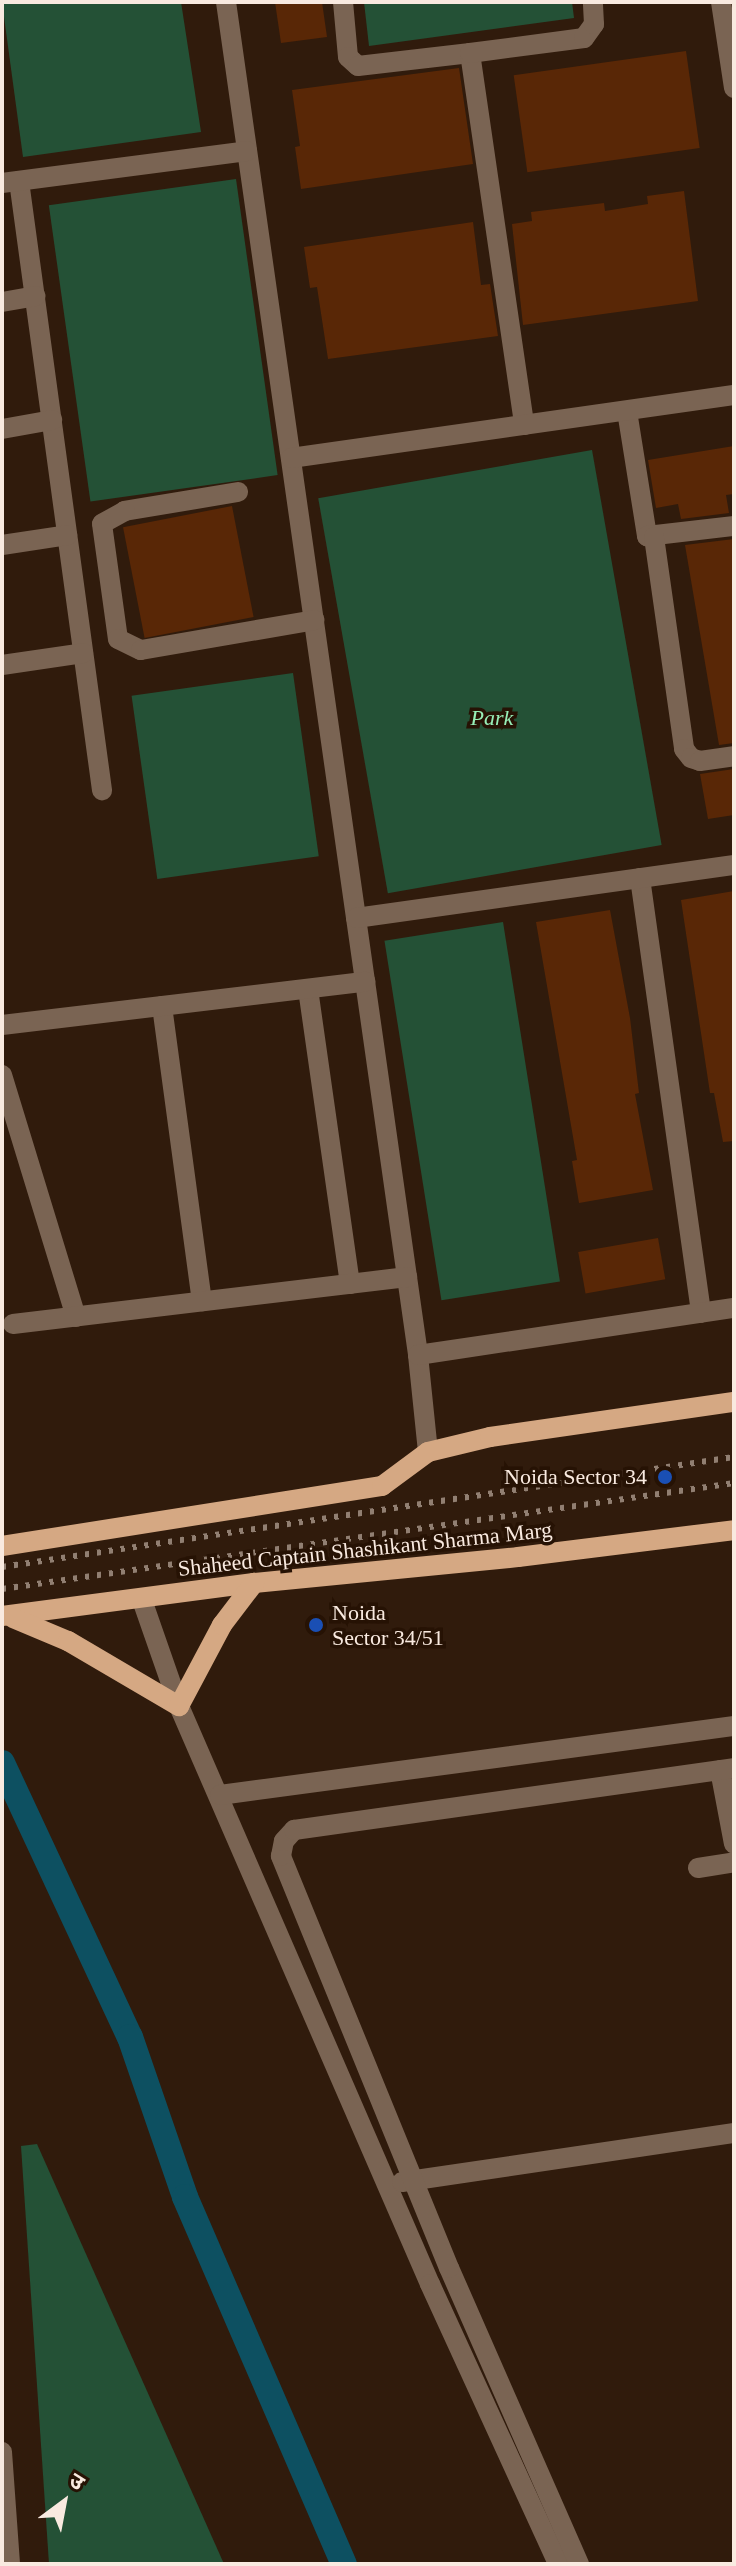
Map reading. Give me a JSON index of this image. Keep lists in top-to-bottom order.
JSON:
{
  "streets": {
    "main road": ["Shaheed Captain Shashikant Sharma Marg"]
  },
  "parks": ["Park"],
  "places": ["Noida Sector 34", "Noida Sector 34/51"],
  "north": "top right"
}
